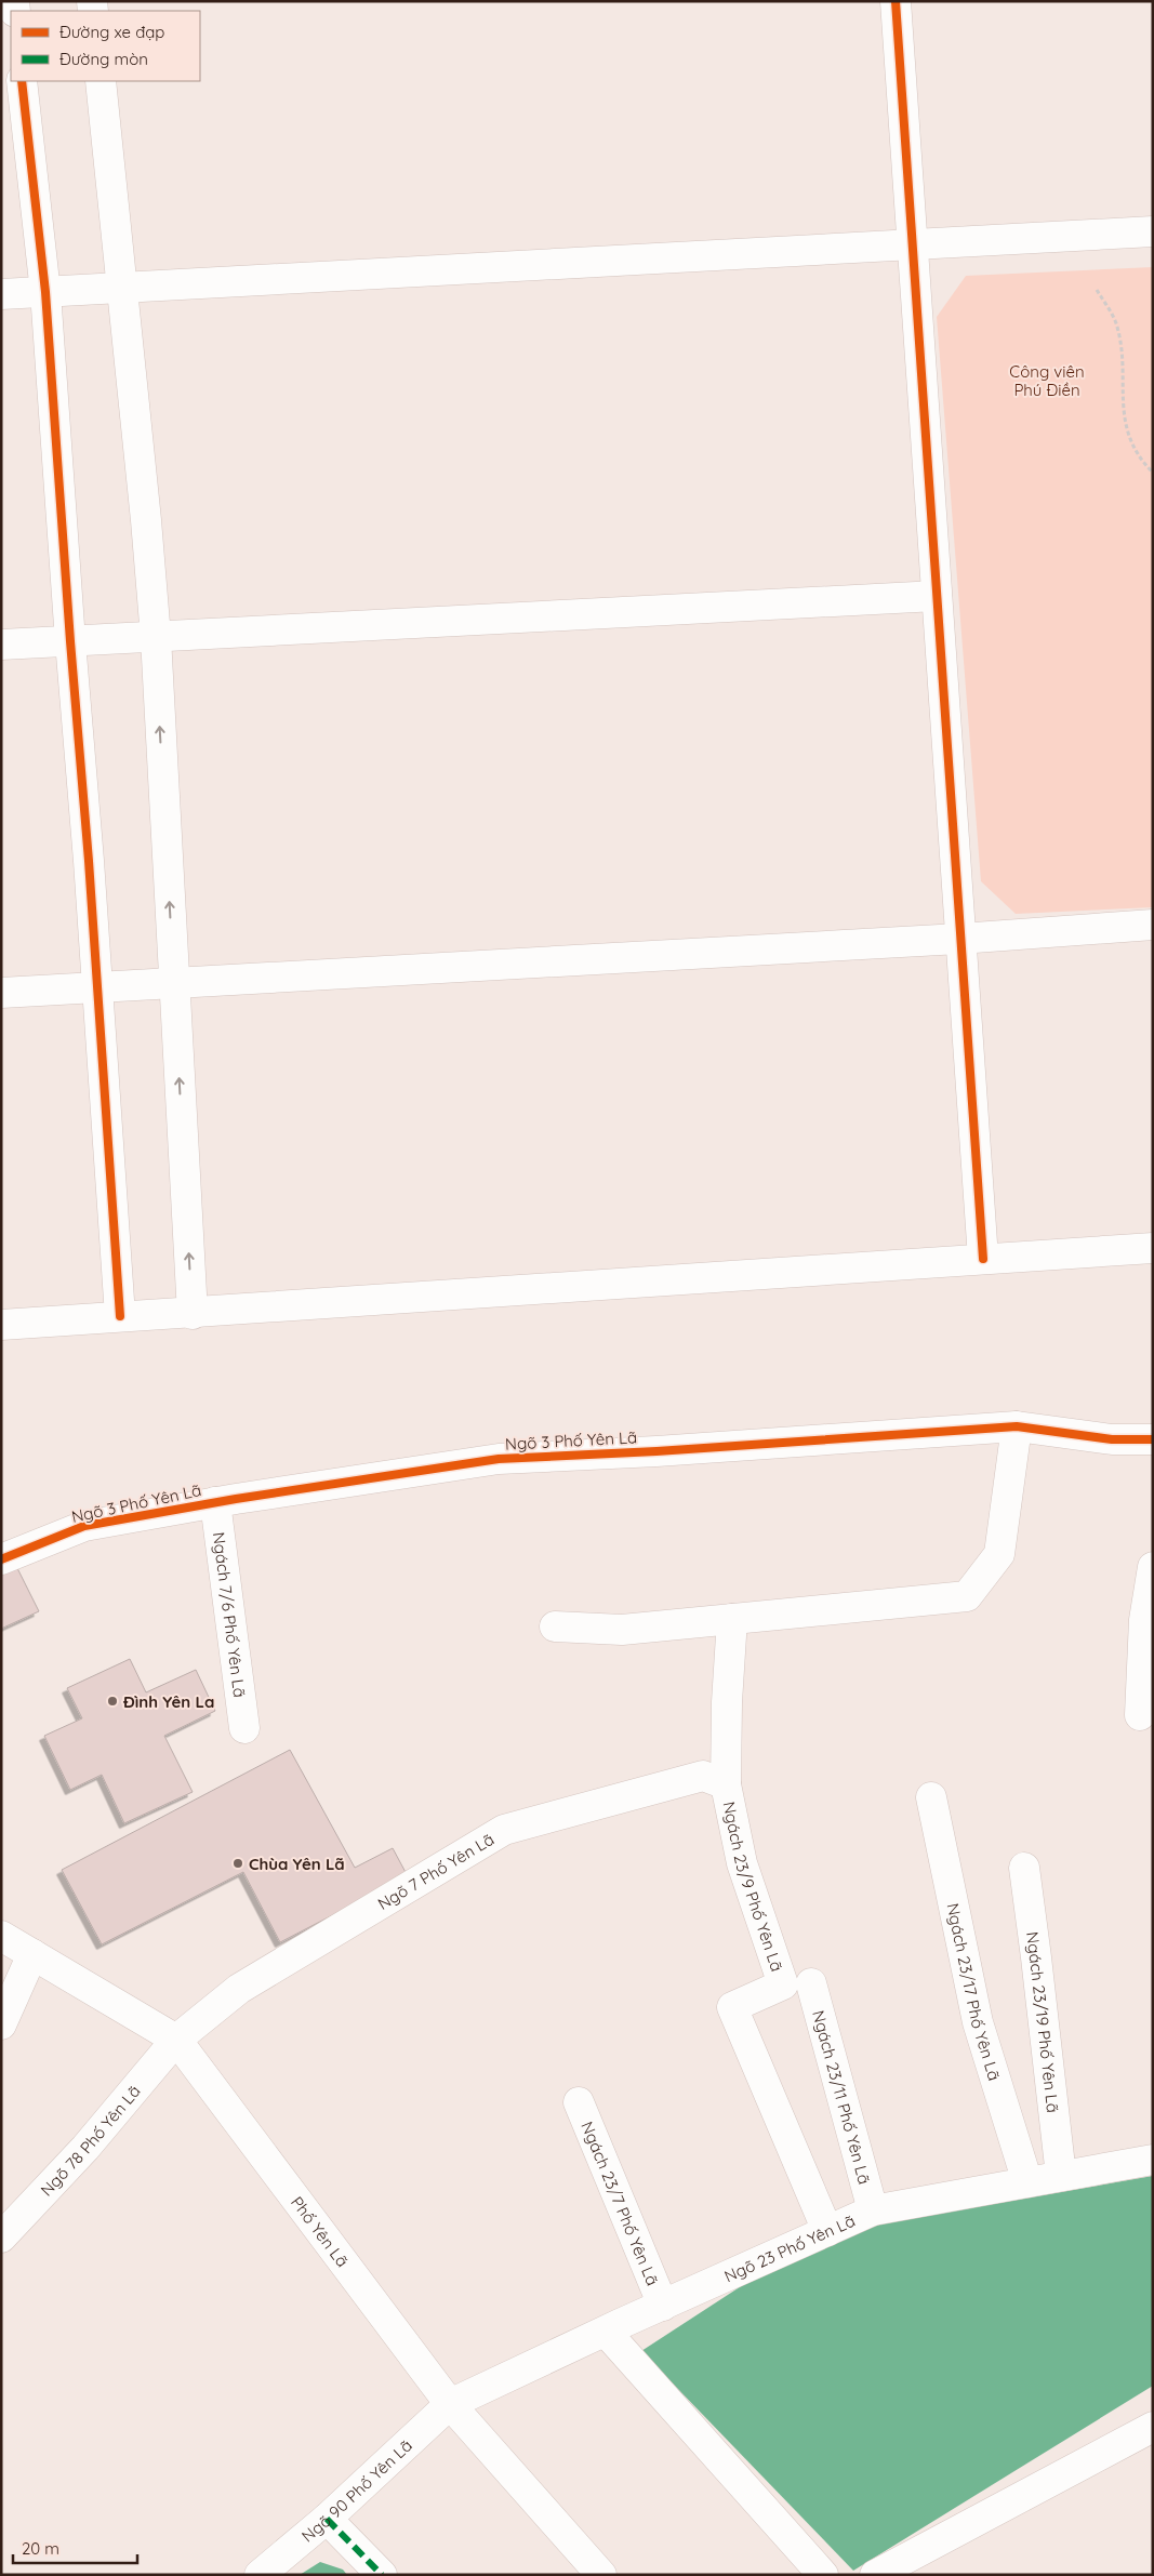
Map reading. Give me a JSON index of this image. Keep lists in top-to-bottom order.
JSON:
{
  "streets": {
    "street": [
      "Ngõ 3 Phố Yên Lã",
      "Ngách 7/6 Phố Yên Lã",
      "Ngõ 7 Phố Yên Lã",
      "Ngách 23/9 Phố Yên Lã",
      "Ngách 23/17 Phố Yên Lã",
      "Ngách 23/19 Phố Yên Lã",
      "Ngách 23/11 Phố Yên Lã",
      "Ngõ 78 Phố Yên Lã",
      "Ngách 23/7 Phố Yên Lã",
      "Phố Yên Lã",
      "Ngõ 23 Phố Yên Lã",
      "Ngõ 90 Phố Yên Lã"
    ]
  },
  "crossings": [
    ["Ngõ 3 Phố Yên Lã", "Ngách 7/6 Phố Yên Lã"],
    ["Ngõ 7 Phố Yên Lã", "Ngách 23/9 Phố Yên Lã"],
    ["Ngõ 7 Phố Yên Lã", "Ngõ 78 Phố Yên Lã"],
    ["Ngõ 7 Phố Yên Lã", "Phố Yên Lã"],
    ["Ngách 23/9 Phố Yên Lã", "Ngõ 23 Phố Yên Lã"],
    ["Ngách 23/17 Phố Yên Lã", "Ngõ 23 Phố Yên Lã"],
    ["Ngách 23/19 Phố Yên Lã", "Ngõ 23 Phố Yên Lã"],
    ["Ngách 23/11 Phố Yên Lã", "Ngõ 23 Phố Yên Lã"],
    ["Ngõ 78 Phố Yên Lã", "Phố Yên Lã"],
    ["Ngách 23/7 Phố Yên Lã", "Ngõ 23 Phố Yên Lã"],
    ["Phố Yên Lã", "Ngõ 23 Phố Yên Lã"],
    ["Phố Yên Lã", "Ngõ 90 Phố Yên Lã"],
    ["Ngõ 23 Phố Yên Lã", "Ngõ 90 Phố Yên Lã"]
  ],
  "parks": ["Công viên Phú Điền"],
  "places": ["Đình Yên La", "Chùa Yên Lã"],
  "legend": ["Đường xe đạp", "Đường mòn"],
  "scale_bar": "20 m"
}
